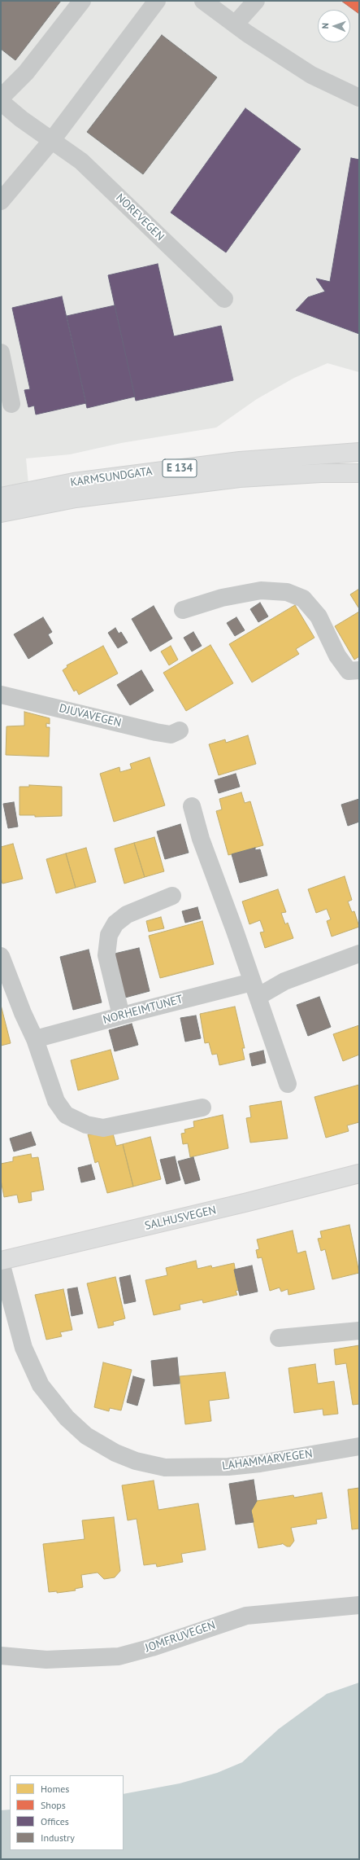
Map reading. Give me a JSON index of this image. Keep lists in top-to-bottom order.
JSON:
{
  "streets": {
    "main road": ["E 134", "KARMSUNDGATA", "SALHUSVEGEN"],
    "street": [
      "NOREVEGEN",
      "DJUVAVEGEN",
      "NORHEIMTUNET",
      "LAHAMMARVEGEN",
      "JOMFRUVEGEN"
    ]
  },
  "crossings": [
    ["SALHUSVEGEN", "LAHAMMARVEGEN"]
  ],
  "legend": [
    "Homes",
    "Shops",
    "Offices",
    "Industry"
  ],
  "north": "left"
}
